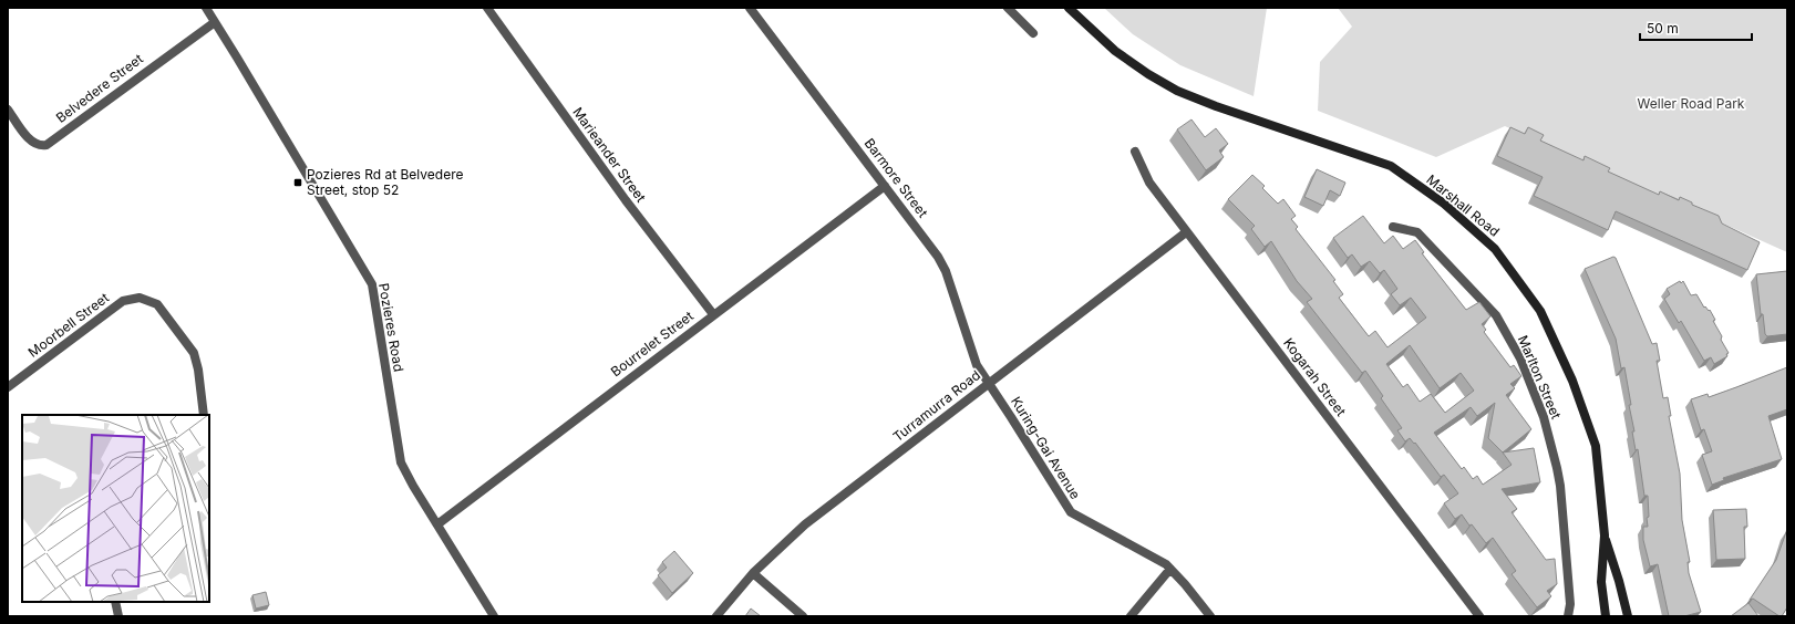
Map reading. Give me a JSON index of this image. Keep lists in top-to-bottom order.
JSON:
{
  "streets": {
    "main road": ["Marshall Road"],
    "street": [
      "Belvedere Street",
      "Marieander Street",
      "Barmore Street",
      "Moorbell Street",
      "Pozieres Road",
      "Bourrelet Street",
      "Kogarah Street",
      "Marlton Street",
      "Turramurra Road",
      "Kuring-Gai Avenue"
    ]
  },
  "crossings": [
    ["Belvedere Street", "Pozieres Road"],
    ["Marieander Street", "Bourrelet Street"],
    ["Barmore Street", "Bourrelet Street"],
    ["Barmore Street", "Turramurra Road"],
    ["Barmore Street", "Kuring-Gai Avenue"],
    ["Pozieres Road", "Bourrelet Street"],
    ["Kogarah Street", "Turramurra Road"],
    ["Turramurra Road", "Kuring-Gai Avenue"]
  ],
  "parks": ["Weller Road Park"],
  "places": {
    "transit": ["Pozieres Rd at Belvedere Street, stop 52"]
  },
  "scale_bar": "50 m"
}
